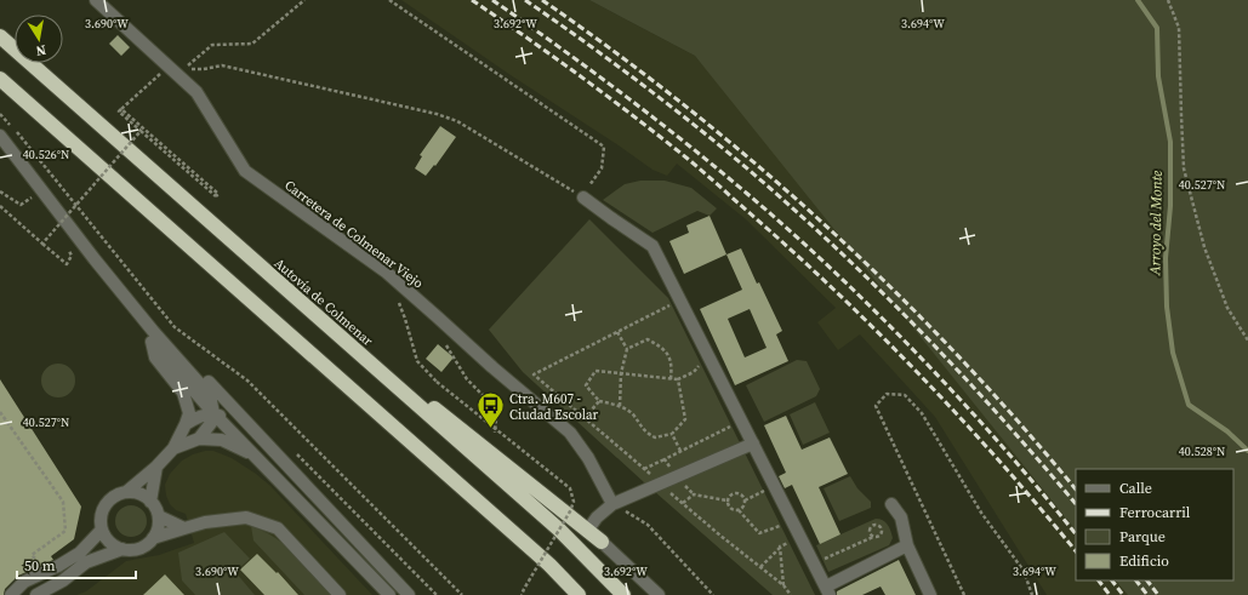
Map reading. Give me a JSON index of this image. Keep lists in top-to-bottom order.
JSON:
{
  "streets": {
    "highway": ["Autovía de Colmenar"],
    "street": ["Carretera de Colmenar Viejo"]
  },
  "water": ["Arroyo del Monte"],
  "places": {
    "bus stop": ["Ctra. M607 - Ciudad Escolar"]
  },
  "legend": [
    "Calle",
    "Ferrocarril",
    "Parque",
    "Edificio"
  ],
  "scale_bar": "50 m",
  "north": "bottom",
  "coordinates": [
    "3.690°W",
    "3.692°W",
    "3.694°W",
    "40.526°N",
    "40.527°N",
    "40.528°N"
  ]
}
